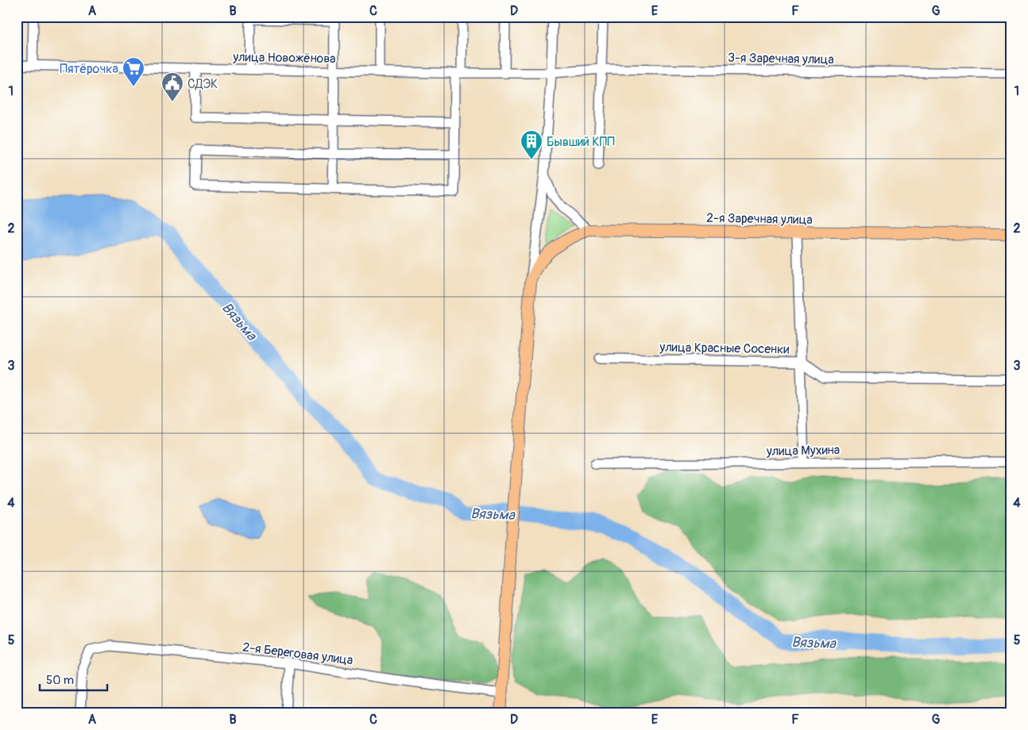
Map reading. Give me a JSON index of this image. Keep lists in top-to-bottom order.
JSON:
{
  "streets": {
    "main road": ["2-я Заречная улица"],
    "street": [
      "улица Новожёнова",
      "3-я Заречная улица",
      "улица Красные Сосенки",
      "улица Мухина",
      "2-я Береговая улица"
    ]
  },
  "crossings": [
    ["улица Новожёнова", "3-я Заречная улица"]
  ],
  "water": ["Вязьма"],
  "places": {
    "supermarket": ["Пятёрочка"],
    "public building": ["СДЭК"],
    "building": ["Бывший КПП"]
  },
  "scale_bar": "50 m",
  "grid": {
    "columns": [
      "A",
      "B",
      "C",
      "D",
      "E",
      "F",
      "G"
    ],
    "rows": [
      "1",
      "2",
      "3",
      "4",
      "5"
    ]
  }
}
